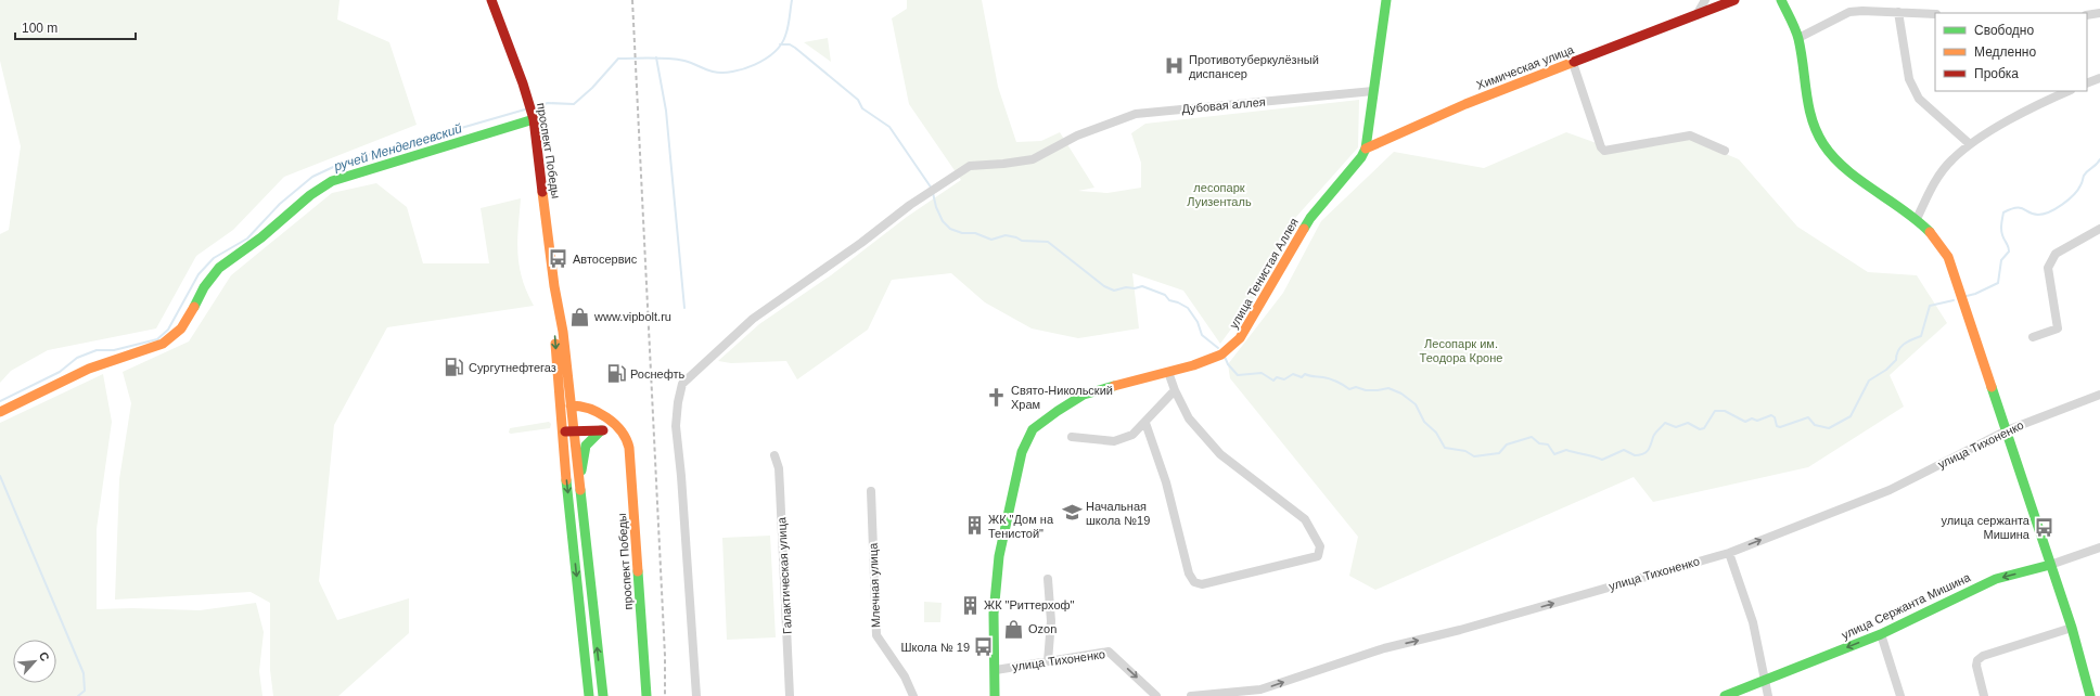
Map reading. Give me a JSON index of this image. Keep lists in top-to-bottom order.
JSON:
{
  "streets": {
    "main road": [
      "Химическая улица",
      "проспект Победы",
      "улица Тенистая Аллея",
      "улица Сержанта Мишина"
    ],
    "street": [
      "Дубовая аллея",
      "улица Тихоненко",
      "Галактическая улица",
      "Млечная улица"
    ]
  },
  "crossings": [
    ["Химическая улица", "улица Тенистая Аллея"],
    ["Дубовая аллея", "улица Тенистая Аллея"],
    ["улица Тенистая Аллея", "улица Тихоненко"]
  ],
  "one_way": ["улица Тихоненко", "улица Сержанта Мишина"],
  "water": ["ручей Менделеевский"],
  "parks": ["лесопарк Луизенталь", "Лесопарк им. Теодора Кроне"],
  "places": {
    "hospital": ["Противотуберкулёзный диспансер"],
    "bus stop": ["Автосервис", "улица cержанта Мишина", "Школа № 19"],
    "shop": ["www.vipbolt.ru", "Ozon"],
    "fuel station": ["Сургутнефтегаз", "Роснефть"],
    "church": ["Свято-Никольский Храм"],
    "school or university": ["Начальная школа №19"],
    "building": ["ЖК \"Дом на Тенистой\"", "ЖК \"Риттерхоф\""]
  },
  "legend": ["Свободно", "Медленно", "Пробка"],
  "scale_bar": "100 m",
  "north": "top right"
}
